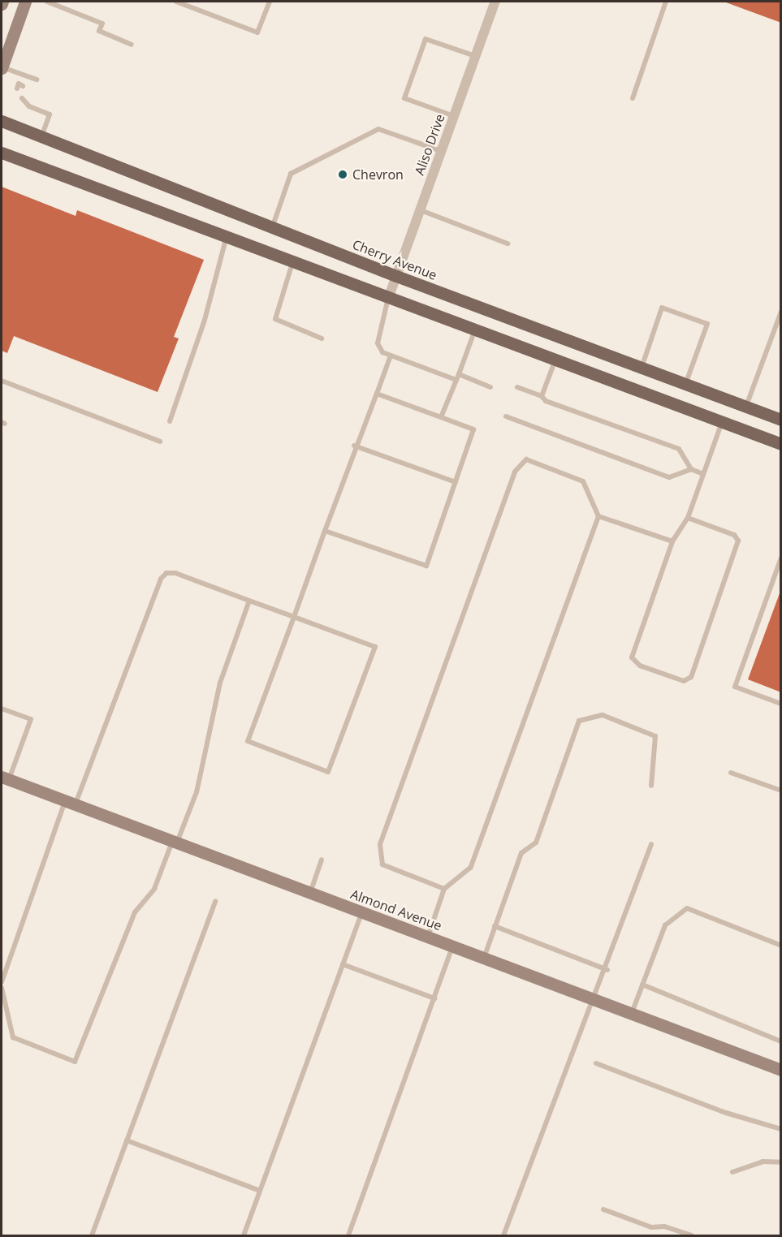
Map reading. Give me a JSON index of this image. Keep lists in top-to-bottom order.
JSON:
{
  "streets": {
    "main road": ["Cherry Avenue"],
    "street": ["Aliso Drive", "Almond Avenue"]
  },
  "crossings": [
    ["Aliso Drive", "Cherry Avenue"]
  ],
  "places": ["Chevron"]
}
